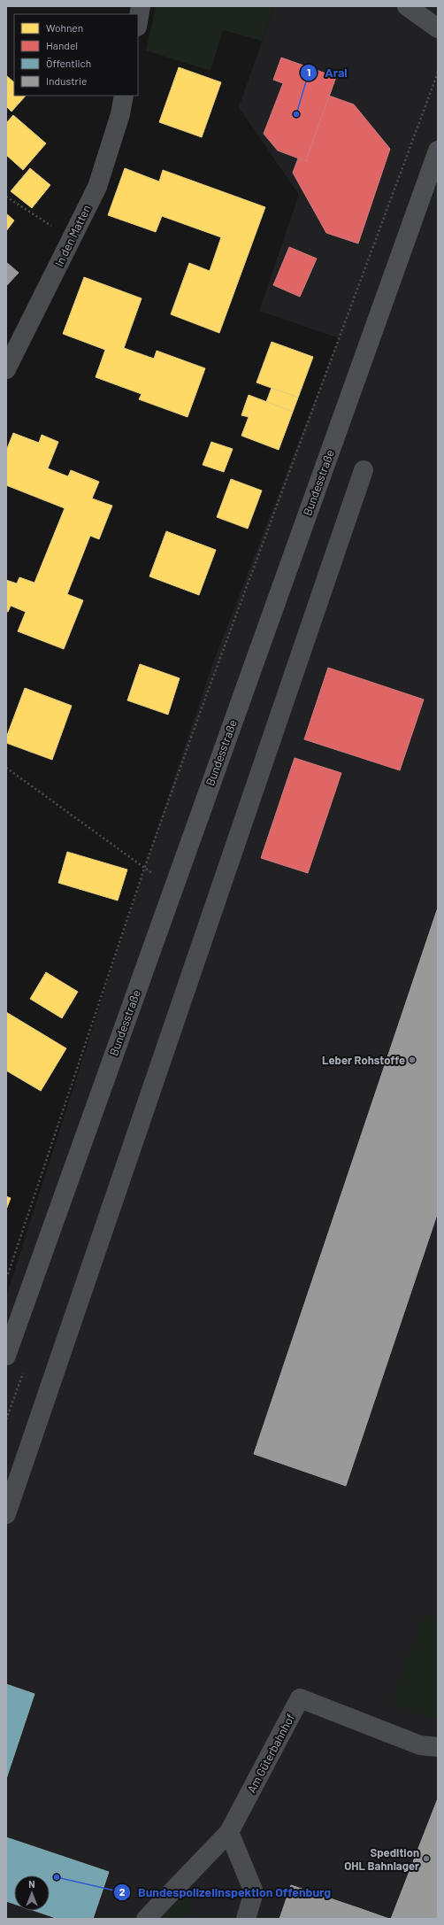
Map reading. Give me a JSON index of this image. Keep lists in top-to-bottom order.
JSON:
{
  "streets": {
    "main road": ["Bundesstraße"],
    "street": ["In den Matten", "Am Güterbahnhof"]
  },
  "places": [
    "Aral",
    "Leber Rohstoffe",
    "Spedition OHL Bahnlager",
    "Bundespolizeiinspektion Offenburg"
  ],
  "legend": [
    "Wohnen",
    "Handel",
    "Öffentlich",
    "Industrie"
  ],
  "north": "top"
}
